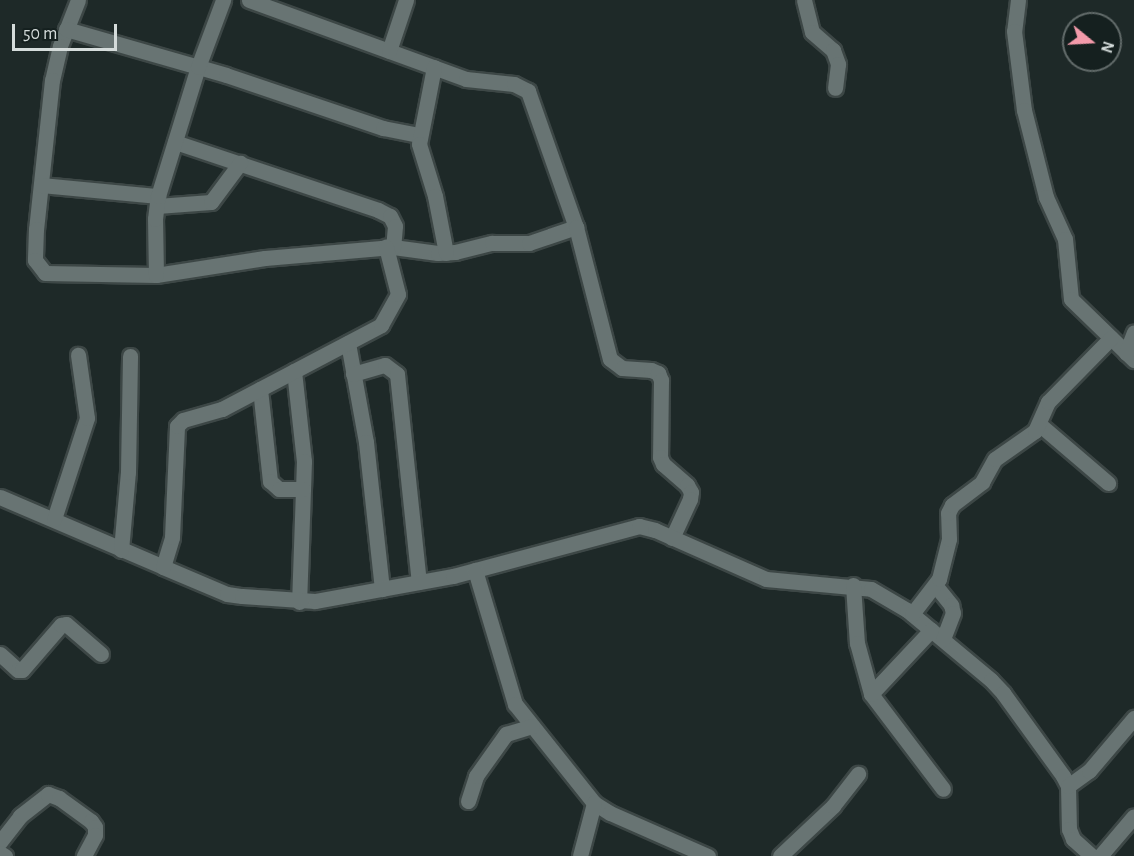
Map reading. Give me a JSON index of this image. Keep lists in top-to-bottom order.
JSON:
{
  "scale_bar": "50 m",
  "north": "right"
}
